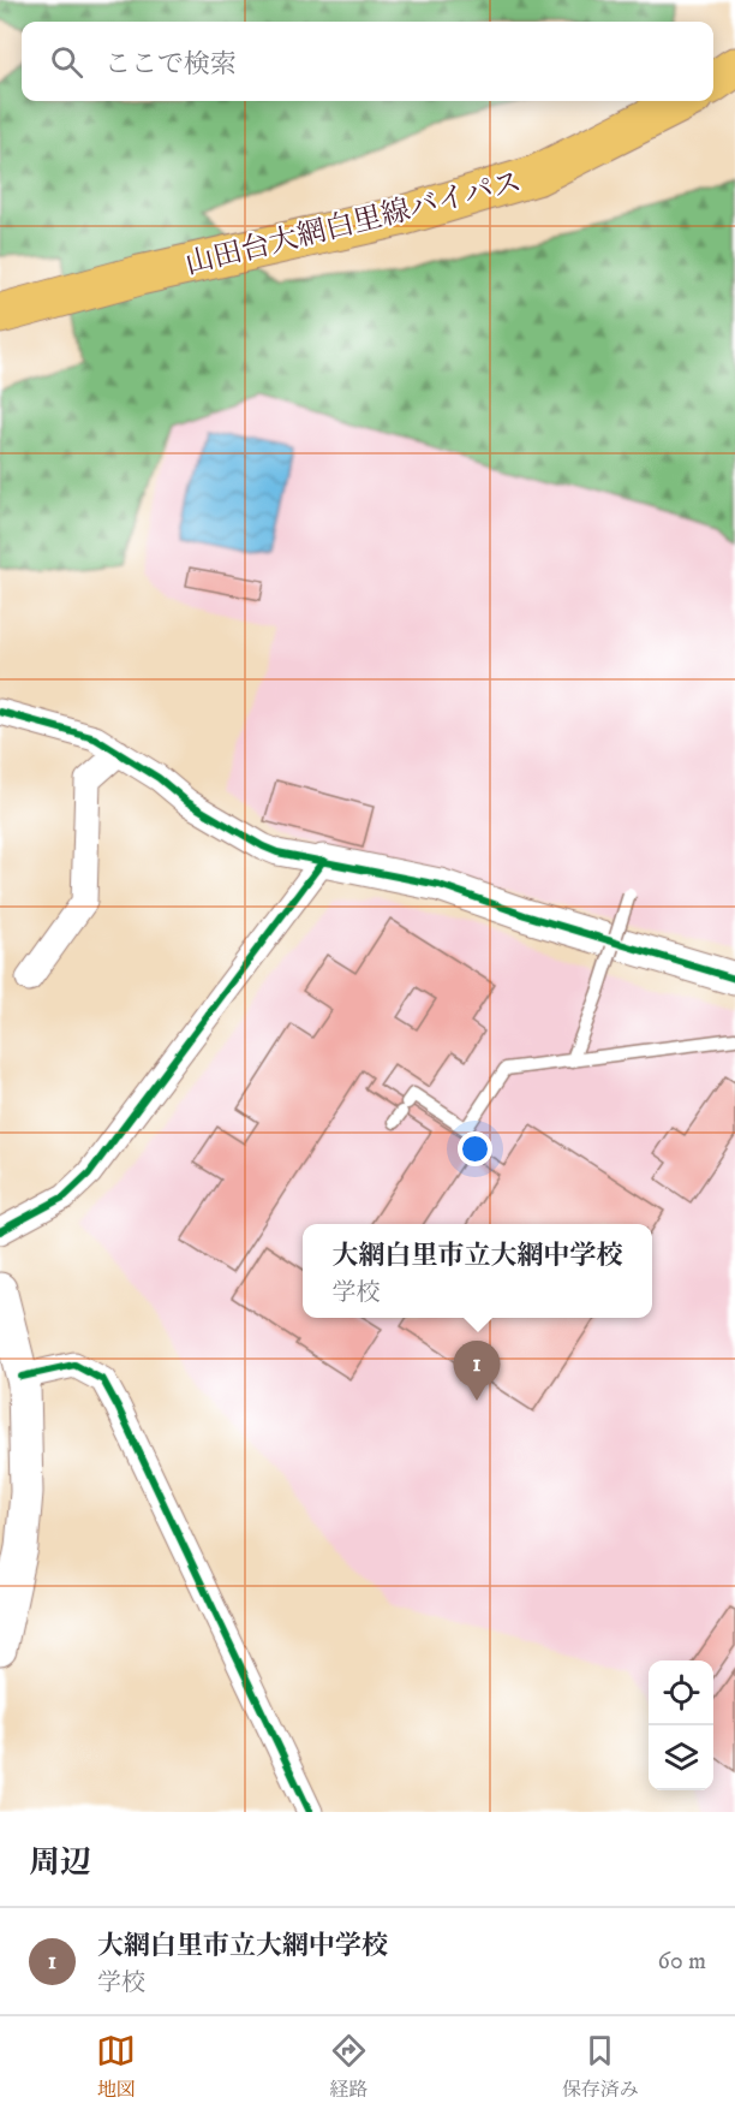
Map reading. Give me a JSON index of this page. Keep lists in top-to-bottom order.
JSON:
{
  "streets": {
    "main road": ["山田台大網白里線バイパス"]
  },
  "page": {
    "search": "ここで検索",
    "popup": ["大網白里市立大網中学校", "学校"],
    "pins": "1",
    "heading": "周辺",
    "list": [
      {
        "mark": "1",
        "name": "大網白里市立大網中学校",
        "note": "学校",
        "value": "60 m"
      }
    ],
    "nav": ["地図", "経路", "保存済み"]
  }
}
